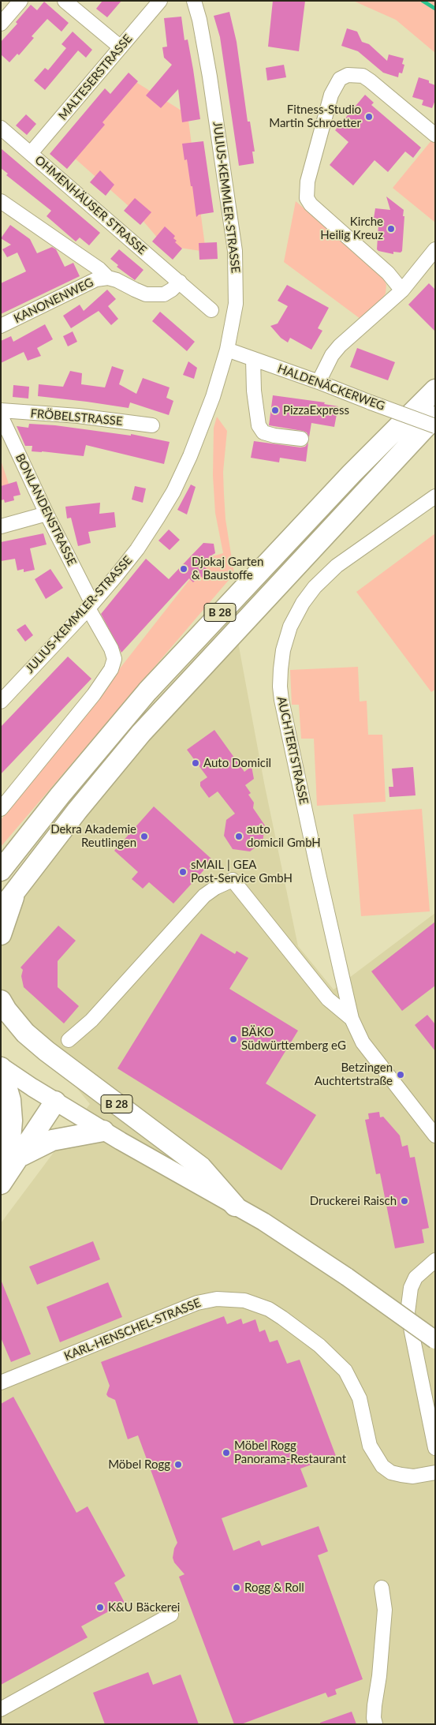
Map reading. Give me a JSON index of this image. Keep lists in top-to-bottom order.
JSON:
{
  "streets": {
    "highway": ["B 28"],
    "street": [
      "MALTESERSTRASSE",
      "JULIUS-KEMMLER-STRASSE",
      "OHMENHÄUSER STRASSE",
      "KANONENWEG",
      "HALDENÄCKERWEG",
      "FRÖBELSTRASSE",
      "BONLANDENSTRASSE",
      "AUCHTERTSTRASSE",
      "KARL-HENSCHEL-STRASSE"
    ]
  },
  "crossings": [
    ["MALTESERSTRASSE", "OHMENHÄUSER STRASSE"],
    ["JULIUS-KEMMLER-STRASSE", "HALDENÄCKERWEG"],
    ["JULIUS-KEMMLER-STRASSE", "BONLANDENSTRASSE"]
  ],
  "places": [
    "Fitness-Studio Martin Schroetter",
    "Kirche Heilig Kreuz",
    "PizzaExpress",
    "Djokaj Garten & Baustoffe",
    "Auto Domicil",
    "Dekra Akademie Reutlingen",
    "auto domicil GmbH",
    "sMAIL | GEA Post-Service GmbH",
    "BÄKO Südwürttemberg eG",
    "Betzingen Auchtertstraße",
    "Druckerei Raisch",
    "Möbel Rogg Panorama-Restaurant",
    "Möbel Rogg",
    "Rogg & Roll",
    "K&U Bäckerei"
  ]
}
